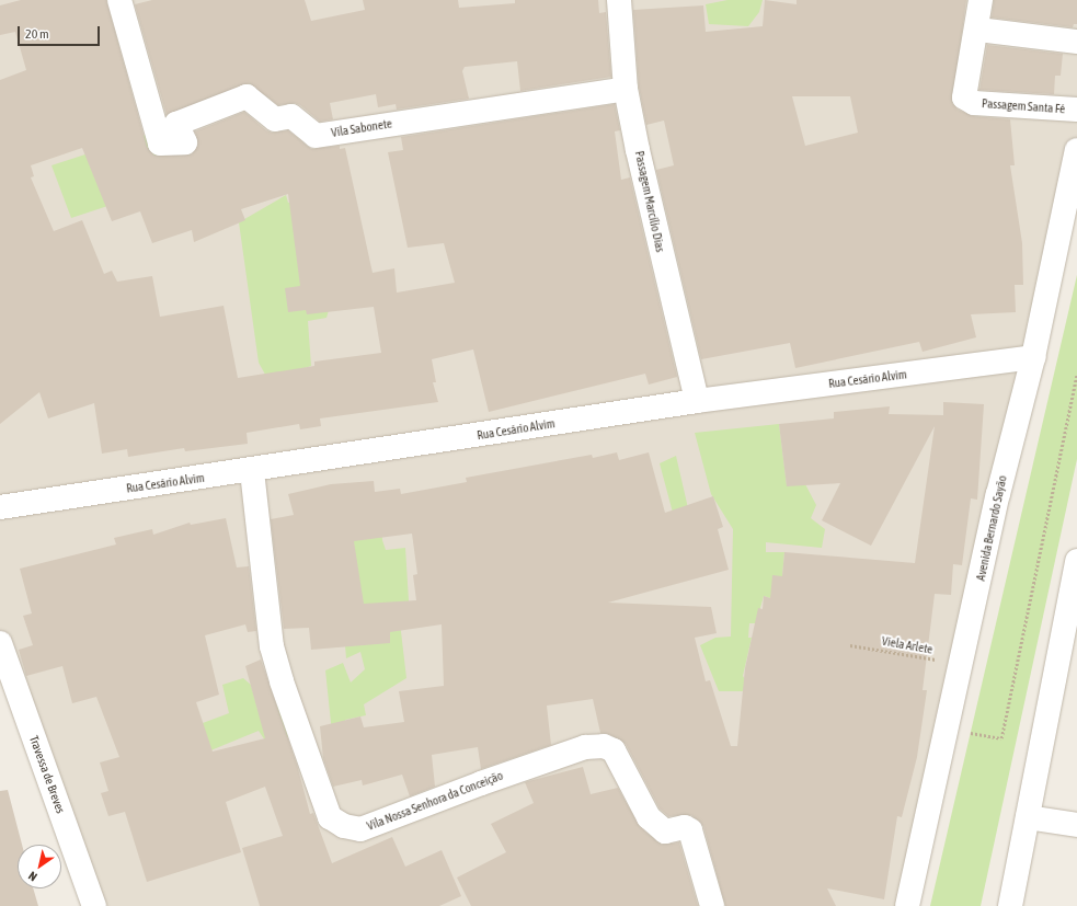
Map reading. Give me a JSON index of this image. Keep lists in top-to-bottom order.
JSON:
{
  "streets": {
    "street": [
      "Passagem Santa Fé",
      "Vila Sabonete",
      "Passagem Marcílio Dias",
      "Rua Cesário Alvim",
      "Avenida Bernardo Sayão",
      "Travessa de Breves",
      "Vila Nossa Senhora da Conceição"
    ],
    "path": ["Viela Arlete"]
  },
  "crossings": [
    ["Vila Sabonete", "Passagem Marcílio Dias"],
    ["Passagem Marcílio Dias", "Rua Cesário Alvim"],
    ["Rua Cesário Alvim", "Avenida Bernardo Sayão"],
    ["Rua Cesário Alvim", "Vila Nossa Senhora da Conceição"],
    ["Avenida Bernardo Sayão", "Viela Arlete"]
  ],
  "scale_bar": "20 m",
  "north": "bottom left"
}
